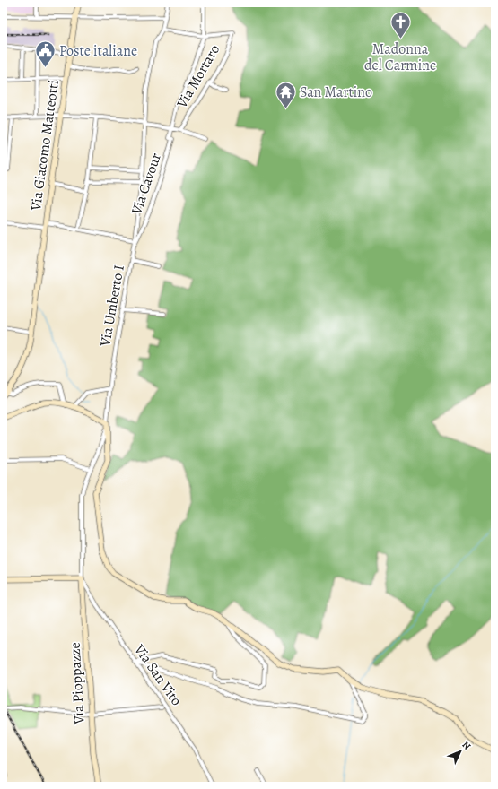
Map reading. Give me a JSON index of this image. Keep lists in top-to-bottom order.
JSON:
{
  "streets": {
    "street": [
      "Via Mortaro",
      "Via Giacomo Matteotti",
      "Via Cavour",
      "Via Umberto I",
      "Via San Vito",
      "Via Pioppazze"
    ]
  },
  "crossings": [
    ["Via Mortaro", "Via Cavour"],
    ["Via Cavour", "Via Umberto I"],
    ["Via Umberto I", "Via San Vito"],
    ["Via Umberto I", "Via Pioppazze"],
    ["Via San Vito", "Via Pioppazze"]
  ],
  "places": {
    "church": ["Madonna del Carmine"],
    "public building": ["Poste italiane"],
    "temple": ["San Martino"]
  },
  "north": "top right"
}
